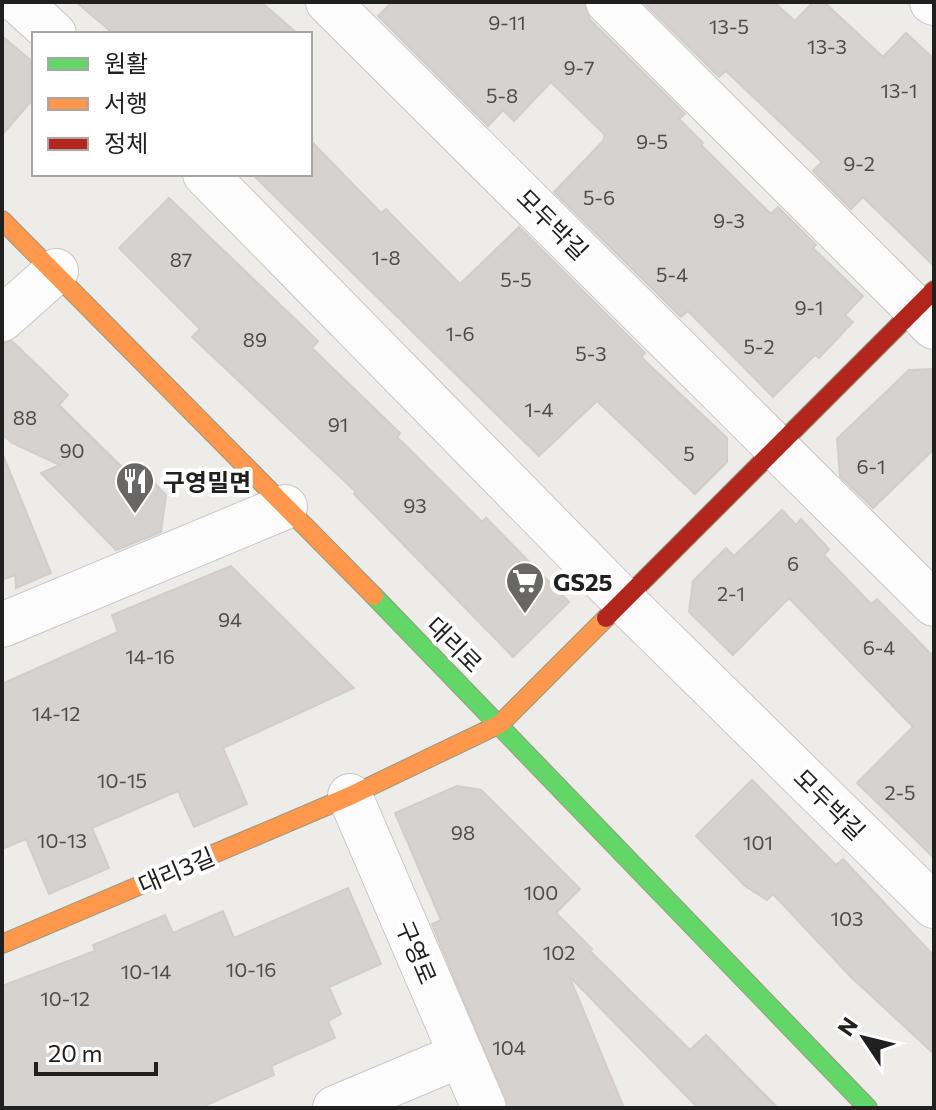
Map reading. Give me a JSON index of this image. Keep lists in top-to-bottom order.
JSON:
{
  "streets": {
    "main road": ["대리로", "대리3길"],
    "street": ["모두박길", "구영로"]
  },
  "crossings": [
    ["대리로", "대리3길"],
    ["대리3길", "구영로"]
  ],
  "places": {
    "restaurant": ["구영밀면"],
    "supermarket": ["GS25"]
  },
  "house_numbers": [
    "9-11",
    "13-5",
    "13-3",
    "9-7",
    "13-1",
    "5-8",
    "9-5",
    "9-2",
    "5-6",
    "9-3",
    "1-8",
    "87",
    "5-4",
    "5-5",
    "9-1",
    "1-6",
    "89",
    "5-2",
    "5-3",
    "1-4",
    "88",
    "91",
    "90",
    "5",
    "6-1",
    "93",
    "6",
    "2-1",
    "94",
    "6-4",
    "14-16",
    "14-12",
    "10-15",
    "2-5",
    "98",
    "10-13",
    "101",
    "100",
    "103",
    "102",
    "10-16",
    "10-14",
    "10-12",
    "104"
  ],
  "legend": ["원활", "서행", "정체"],
  "scale_bar": "20 m",
  "north": "top left"
}
